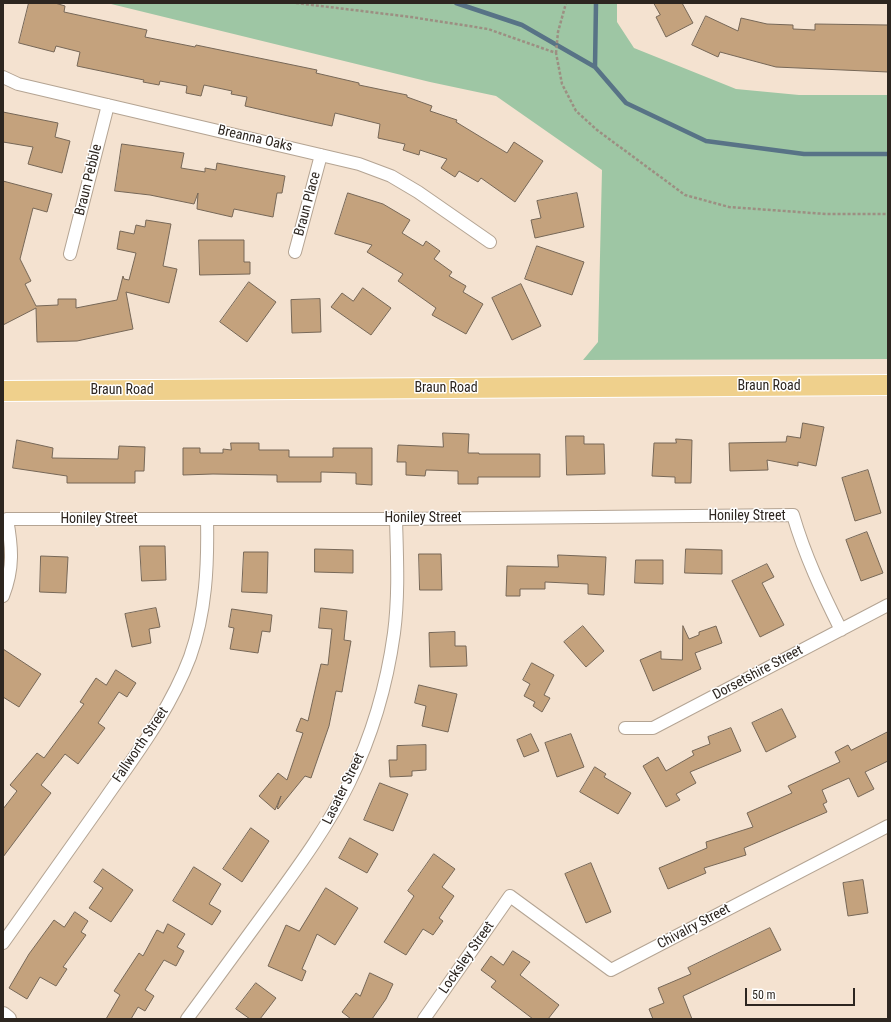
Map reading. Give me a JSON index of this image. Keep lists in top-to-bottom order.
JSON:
{
  "streets": {
    "main road": ["Braun Road"],
    "street": [
      "Breanna Oaks",
      "Braun Pebble",
      "Braun Place",
      "Honiley Street",
      "Dorsetshire Street",
      "Fallworth Street",
      "Lasater Street",
      "Chivalry Street",
      "Locksley Street"
    ]
  },
  "crossings": [
    ["Breanna Oaks", "Braun Pebble"],
    ["Breanna Oaks", "Braun Place"],
    ["Honiley Street", "Dorsetshire Street"],
    ["Honiley Street", "Fallworth Street"],
    ["Honiley Street", "Lasater Street"],
    ["Chivalry Street", "Locksley Street"]
  ],
  "scale_bar": "50 m"
}
